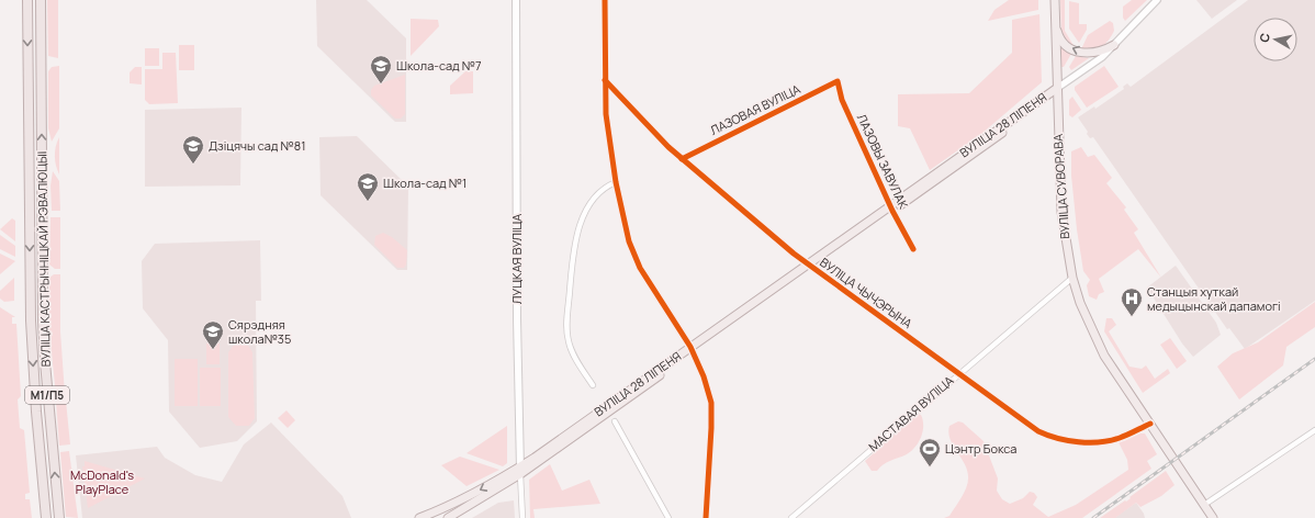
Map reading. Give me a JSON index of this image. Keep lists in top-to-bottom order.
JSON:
{
  "streets": {
    "highway": ["ВУЛІЦА КАСТРЫЧНІЦКАЙ РЭВАЛЮЦЫІ", "М1/П5"],
    "main road": ["ВУЛІЦА 28 ЛІПЕНЯ", "ВУЛІЦА СУВОРАВА", "ЛУЦКАЯ ВУЛІЦА"],
    "street": [
      "ЛАЗОВАЯ ВУЛІЦА",
      "ЛАЗОВЫ ЗАВУЛАК",
      "ВУЛІЦА ЧЫЧЭРЫНА",
      "МАСТАВАЯ ВУЛІЦА"
    ]
  },
  "crossings": [
    ["ЛАЗОВАЯ ВУЛІЦА", "ЛАЗОВЫ ЗАВУЛАК"],
    ["ЛАЗОВАЯ ВУЛІЦА", "ВУЛІЦА ЧЫЧЭРЫНА"],
    ["ВУЛІЦА 28 ЛІПЕНЯ", "ЛАЗОВЫ ЗАВУЛАК"],
    ["ВУЛІЦА 28 ЛІПЕНЯ", "ВУЛІЦА СУВОРАВА"],
    ["ВУЛІЦА 28 ЛІПЕНЯ", "ЛУЦКАЯ ВУЛІЦА"],
    ["ВУЛІЦА 28 ЛІПЕНЯ", "ВУЛІЦА ЧЫЧЭРЫНА"],
    ["ВУЛІЦА СУВОРАВА", "ВУЛІЦА ЧЫЧЭРЫНА"],
    ["ВУЛІЦА СУВОРАВА", "МАСТАВАЯ ВУЛІЦА"],
    ["ВУЛІЦА ЧЫЧЭРЫНА", "МАСТАВАЯ ВУЛІЦА"]
  ],
  "parks": ["McDonald's PlayPlace"],
  "places": {
    "school or university": [
      "Школа-сад №7",
      "Дзіцячы сад №81",
      "Школа-сад №1",
      "Сярэдняя школа№35"
    ],
    "hospital": ["Станцыя хуткай медыцынскай дапамогі"],
    "sports": ["Цэнтр Бокса"]
  },
  "north": "left"
}
